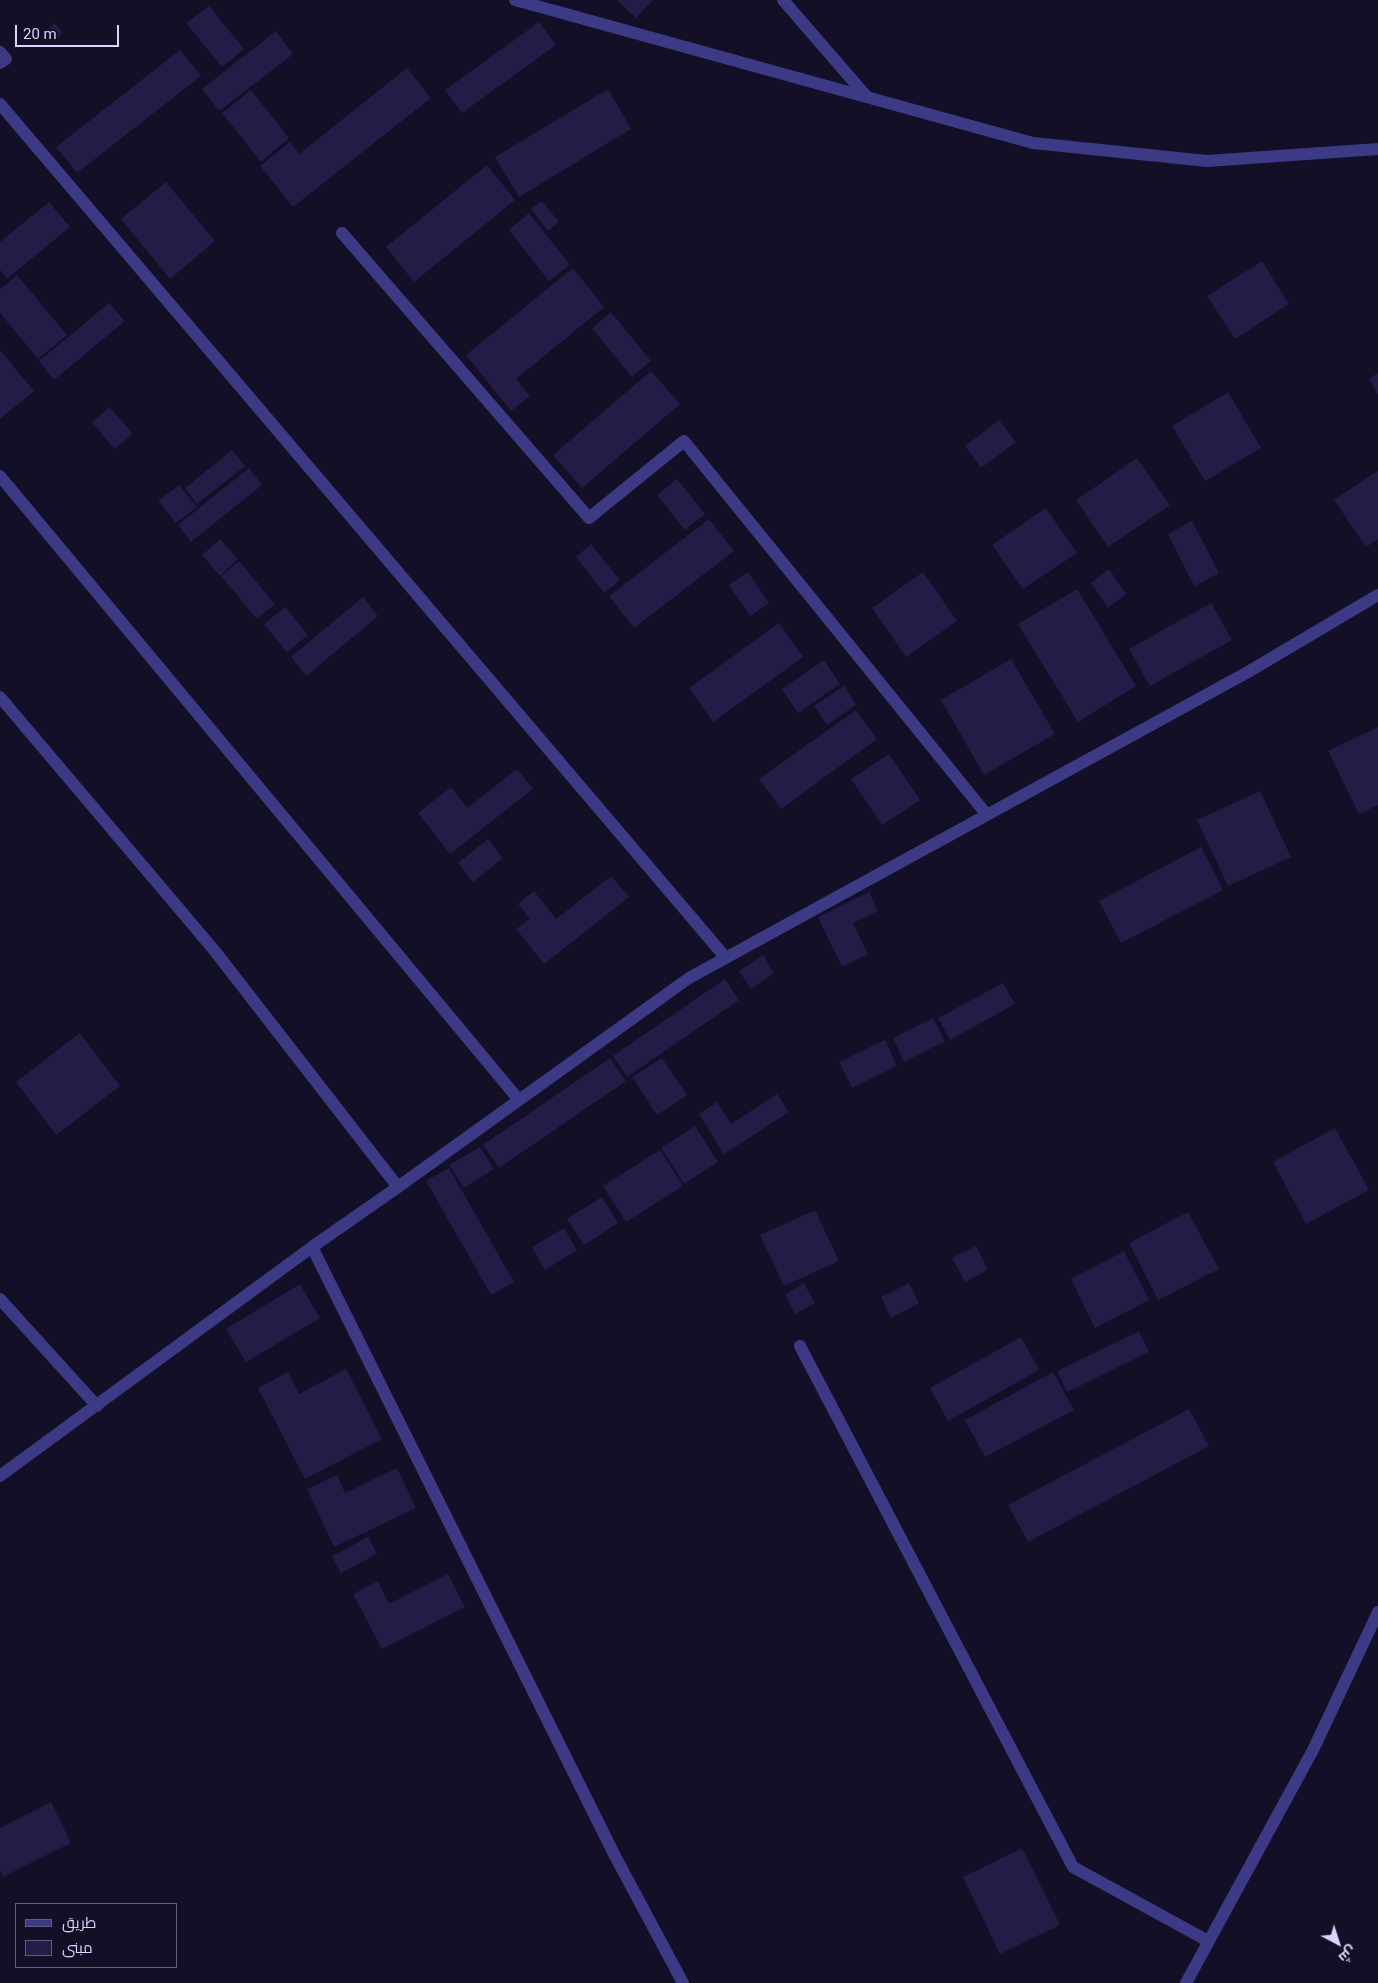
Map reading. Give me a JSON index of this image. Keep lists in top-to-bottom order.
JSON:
{
  "legend": ["طريق", "مبنى"],
  "scale_bar": "20 m",
  "north": "bottom right"
}
